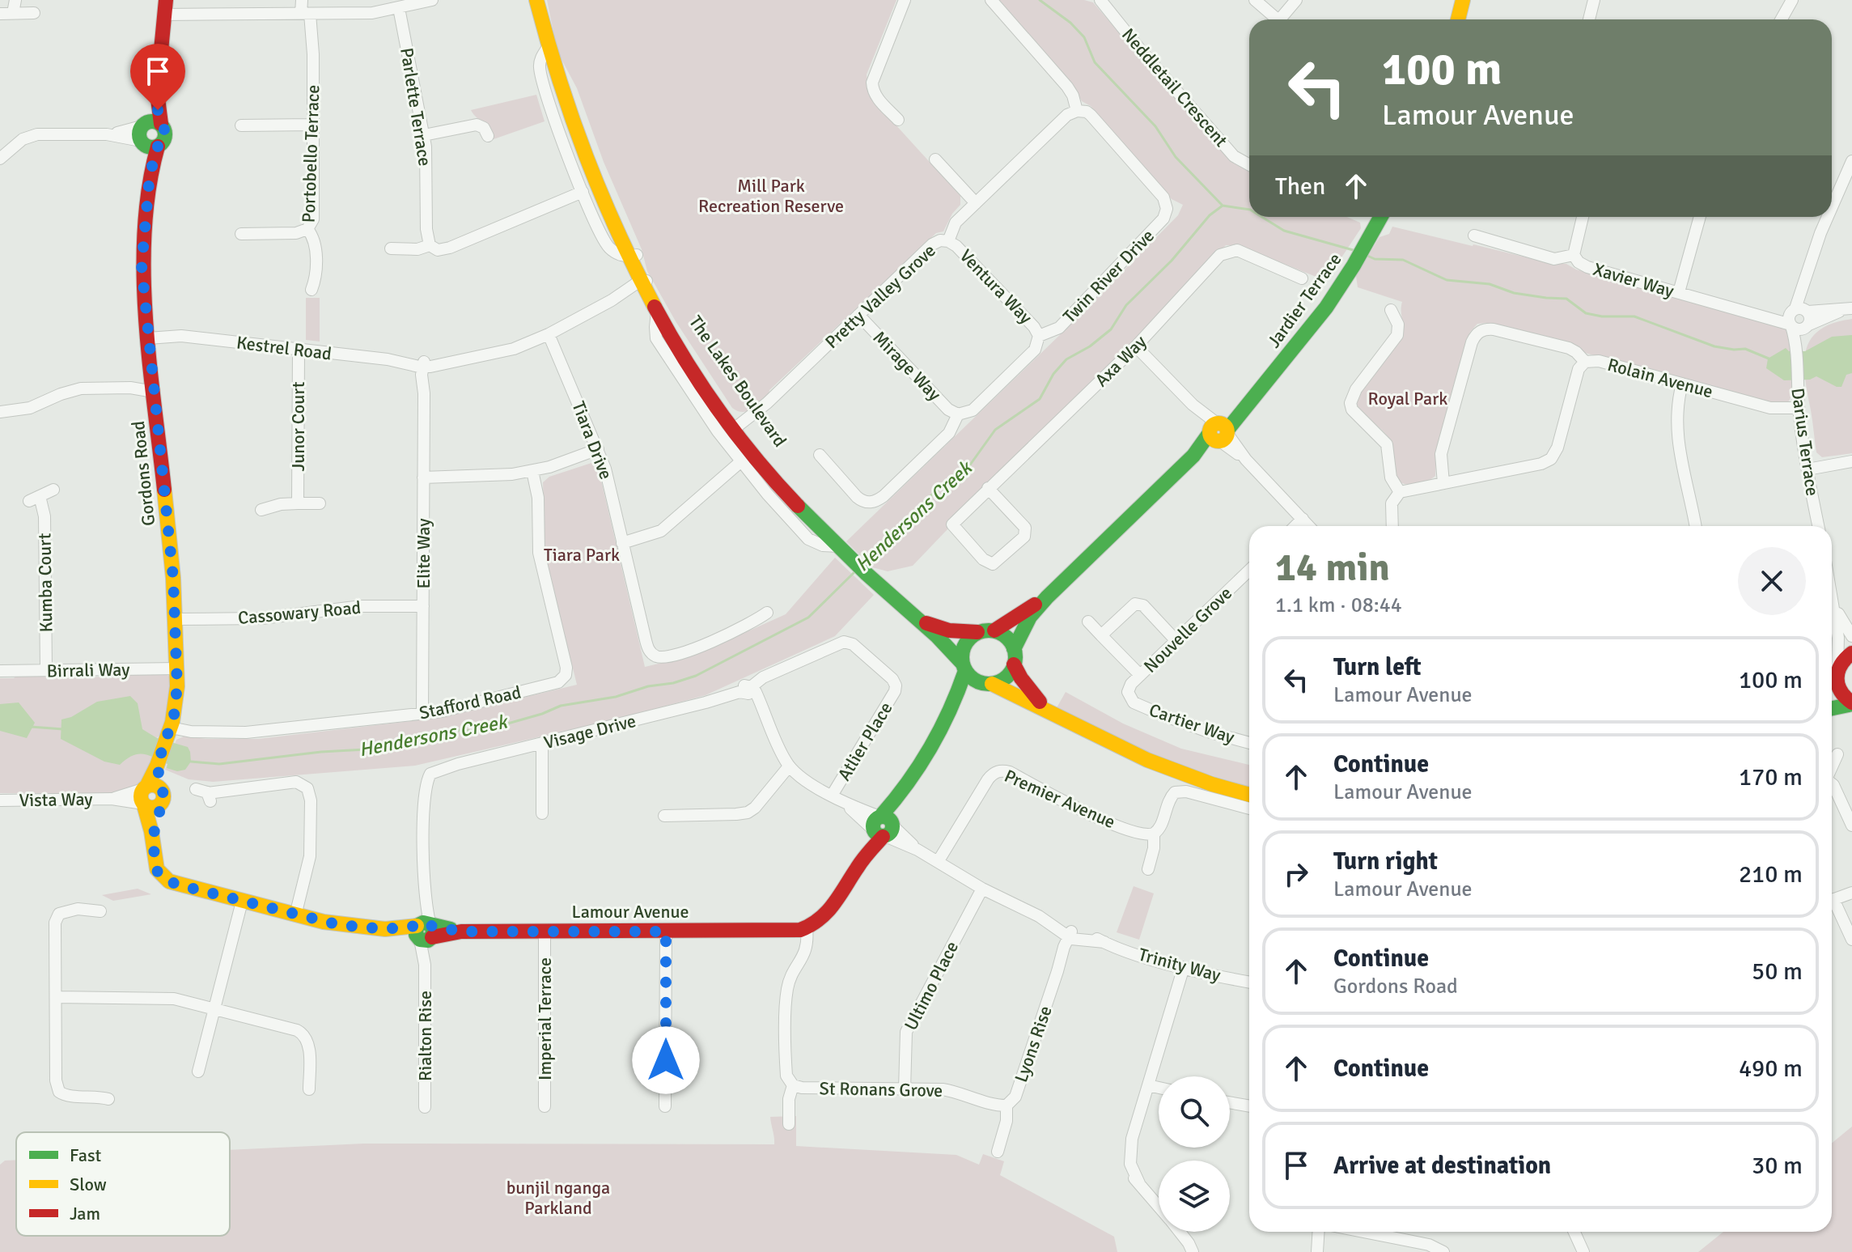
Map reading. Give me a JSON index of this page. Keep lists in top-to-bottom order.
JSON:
{
  "streets": {
    "street": [
      "Neddletail Crescent",
      "Parlette Terrace",
      "Portobello Terrace",
      "Twin River Drive",
      "Xavier Way",
      "Ventura Way",
      "Pretty Valley Grove",
      "Jardier Terrace",
      "Kestrel Road",
      "Axa Way",
      "Mirage Way",
      "Rolain Avenue",
      "The Lakes Boulevard",
      "Junor Court",
      "Tiara Drive",
      "Darius Terrace",
      "Gordons Road",
      "Elite Way",
      "Kumba Court",
      "Cassowary Road",
      "Nouvelle Grove",
      "Birrali Way",
      "Stafford Road",
      "Cartier Way",
      "Visage Drive",
      "Atlier Place",
      "Premier Avenue",
      "Vista Way",
      "Lamour Avenue",
      "Trinity Way",
      "Ultimo Place",
      "Imperial Terrace",
      "Rialton Rise",
      "Lyons Rise",
      "St Ronans Grove"
    ]
  },
  "crossings": [
    ["Twin River Drive", "Ventura Way"],
    ["Twin River Drive", "Pretty Valley Grove"],
    ["Twin River Drive", "Mirage Way"],
    ["Xavier Way", "Darius Terrace"],
    ["Ventura Way", "Pretty Valley Grove"],
    ["Pretty Valley Grove", "Mirage Way"],
    ["Pretty Valley Grove", "The Lakes Boulevard"],
    ["Jardier Terrace", "The Lakes Boulevard"],
    ["Kestrel Road", "The Lakes Boulevard"],
    ["Kestrel Road", "Junor Court"],
    ["Kestrel Road", "Tiara Drive"],
    ["Kestrel Road", "Gordons Road"],
    ["Kestrel Road", "Elite Way"],
    ["Rolain Avenue", "Darius Terrace"],
    ["Gordons Road", "Cassowary Road"],
    ["Gordons Road", "Birrali Way"],
    ["Gordons Road", "Stafford Road"],
    ["Gordons Road", "Vista Way"],
    ["Gordons Road", "Lamour Avenue"],
    ["Elite Way", "Cassowary Road"],
    ["Elite Way", "Stafford Road"],
    ["Kumba Court", "Birrali Way"],
    ["Nouvelle Grove", "Cartier Way"],
    ["Visage Drive", "Atlier Place"],
    ["Visage Drive", "Rialton Rise"],
    ["Premier Avenue", "Trinity Way"],
    ["Vista Way", "Lamour Avenue"],
    ["Lamour Avenue", "Imperial Terrace"],
    ["Lamour Avenue", "Rialton Rise"],
    ["Trinity Way", "Ultimo Place"],
    ["Trinity Way", "Lyons Rise"],
    ["Ultimo Place", "St Ronans Grove"],
    ["Lyons Rise", "St Ronans Grove"]
  ],
  "water": ["Hendersons Creek"],
  "parks": [
    "Mill Park Recreation Reserve",
    "Royal Park",
    "Tiara Park",
    "bunjil nganga Parkland"
  ],
  "legend": ["Fast", "Slow", "Jam"],
  "page": {
    "turn": ["100 m", "Lamour Avenue"],
    "then": "Then",
    "heading": ["14 min", "1.1 km · 08:44"],
    "list": [
      {
        "name": "Turn left",
        "note": "Lamour Avenue",
        "value": "100 m"
      },
      {
        "name": "Continue",
        "note": "Lamour Avenue",
        "value": "170 m"
      },
      {
        "name": "Turn right",
        "note": "Lamour Avenue",
        "value": "210 m"
      },
      {
        "name": "Continue",
        "note": "Gordons Road",
        "value": "50 m"
      },
      {
        "name": "Continue",
        "value": "490 m"
      },
      {
        "name": "Arrive at destination",
        "value": "30 m"
      }
    ]
  }
}
